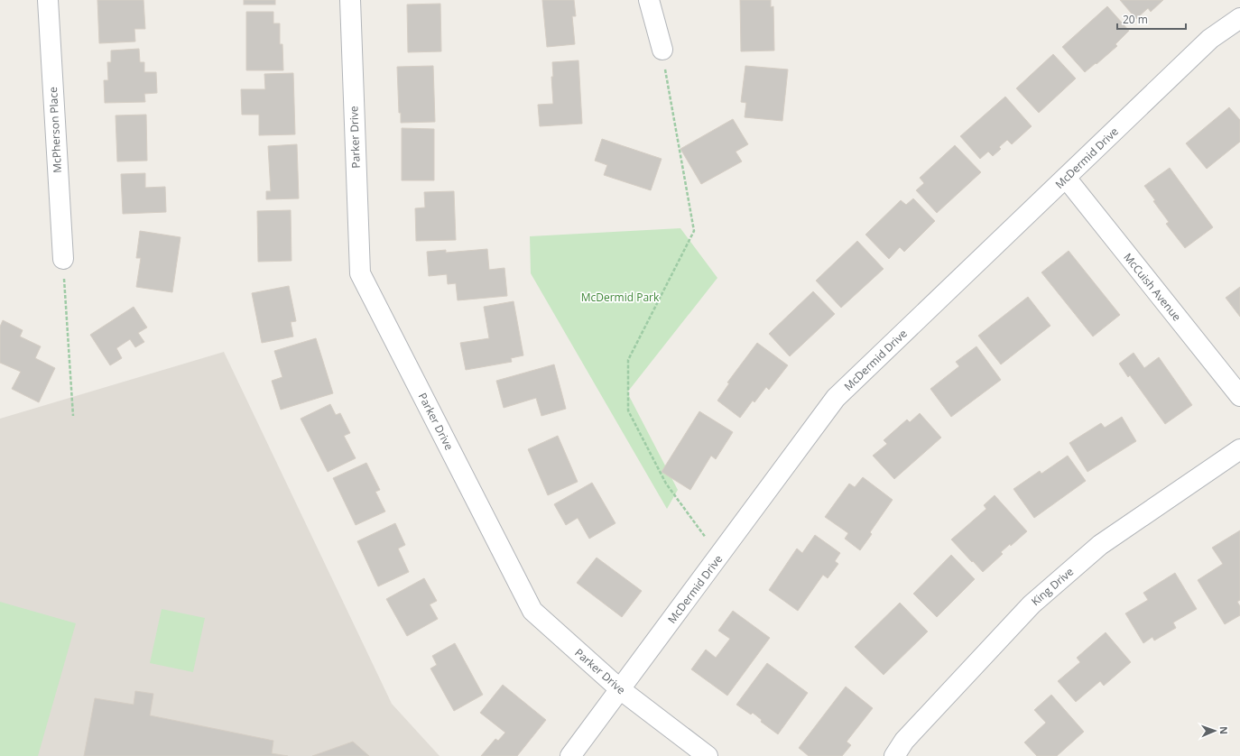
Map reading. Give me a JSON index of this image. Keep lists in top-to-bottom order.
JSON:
{
  "streets": {
    "street": [
      "McPherson Place",
      "Parker Drive",
      "McDermid Drive",
      "McCuish Avenue",
      "King Drive"
    ]
  },
  "crossings": [
    ["Parker Drive", "McDermid Drive"],
    ["McDermid Drive", "McCuish Avenue"]
  ],
  "parks": ["McDermid Park"],
  "scale_bar": "20 m",
  "north": "right"
}
